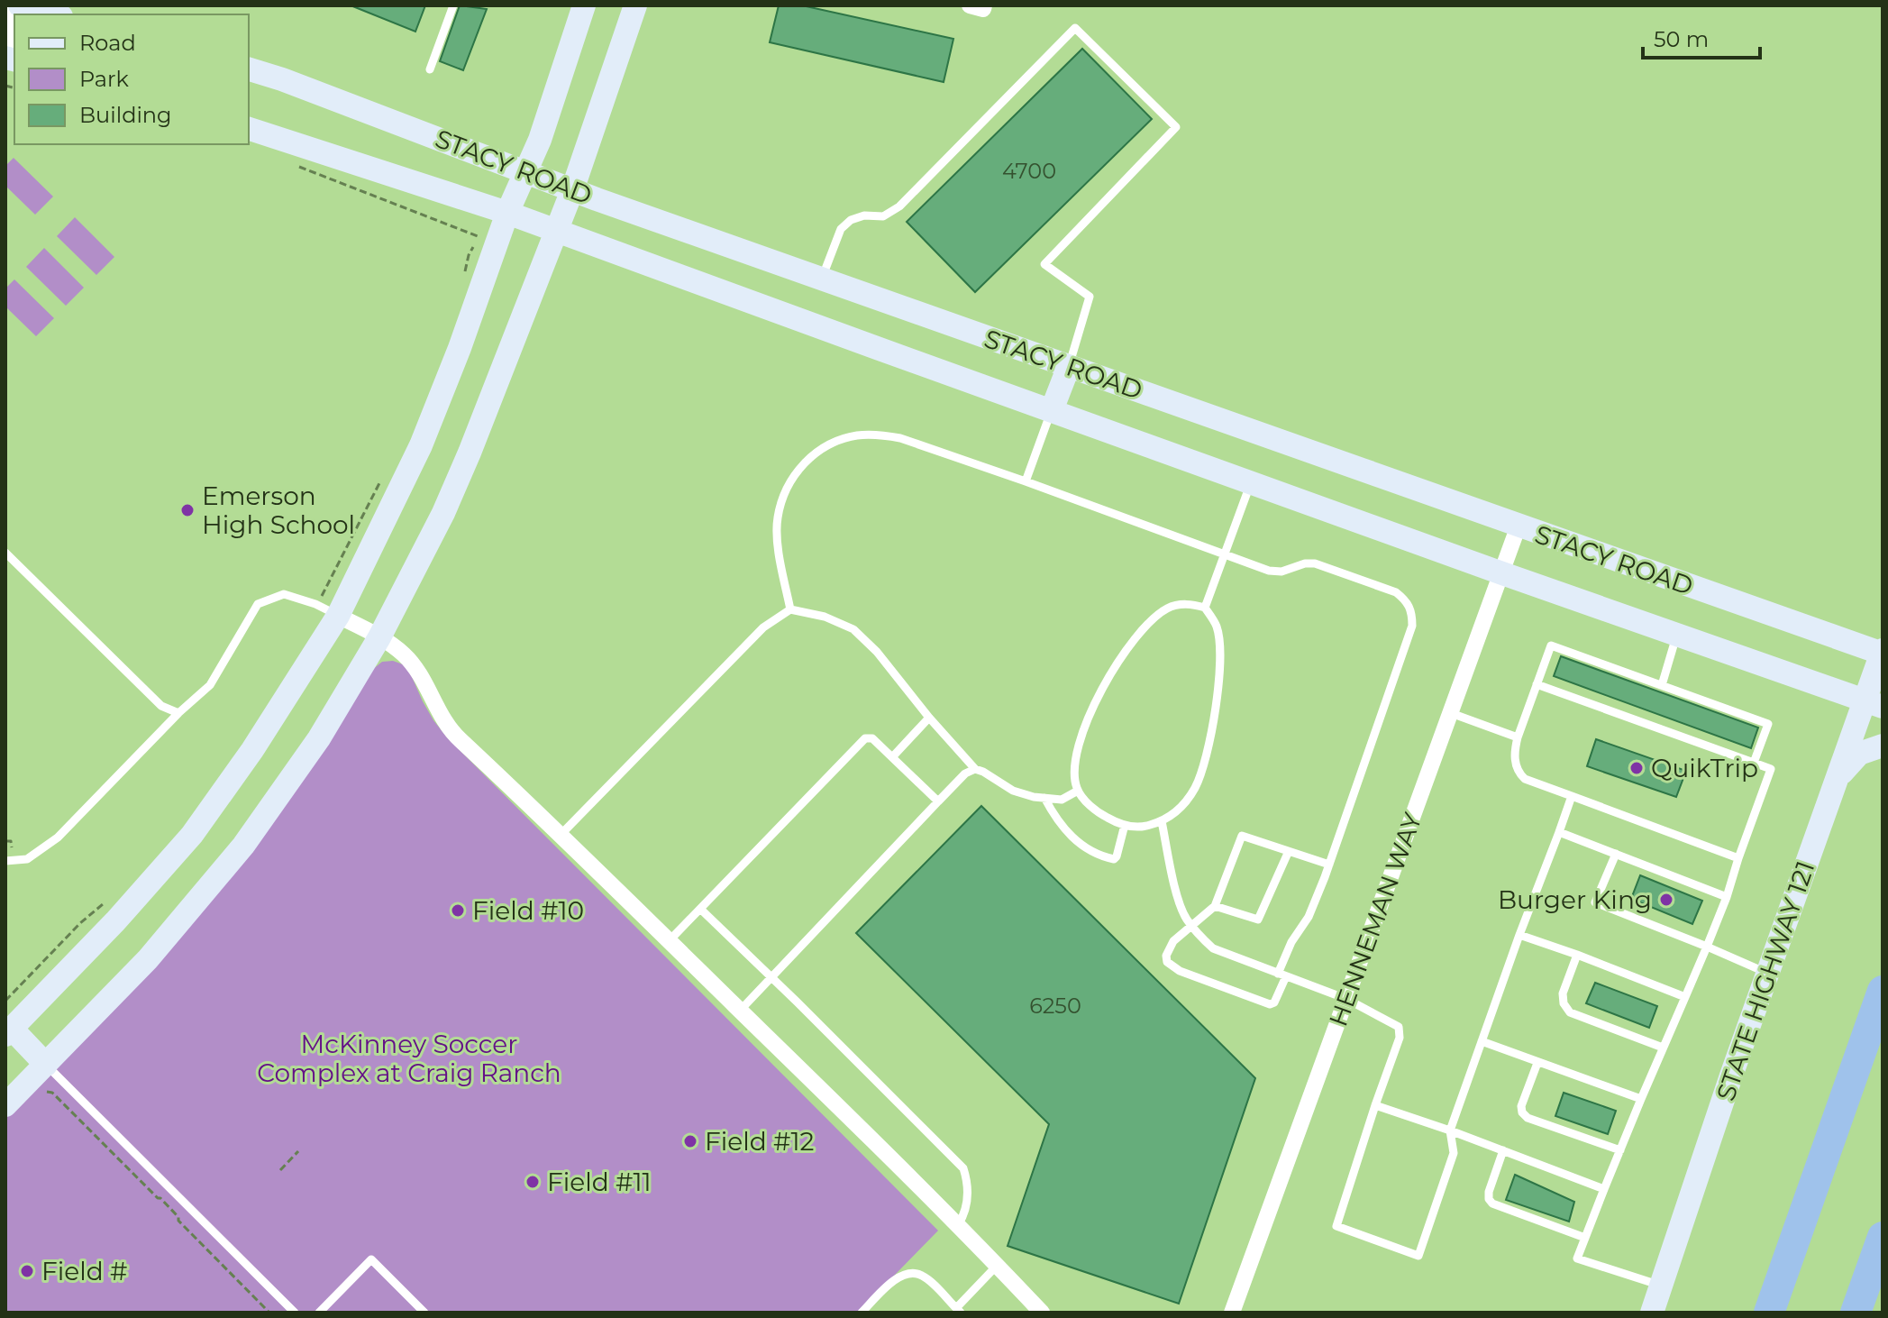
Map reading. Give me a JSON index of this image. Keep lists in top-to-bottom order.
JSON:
{
  "streets": {
    "main road": ["STACY ROAD", "STATE HIGHWAY 121"],
    "street": ["HENNEMAN WAY"]
  },
  "crossings": [
    ["STACY ROAD", "HENNEMAN WAY"],
    ["STACY ROAD", "STATE HIGHWAY 121"]
  ],
  "parks": ["McKinney Soccer Complex at Craig Ranch"],
  "places": [
    "Emerson High School",
    "QuikTrip",
    "Burger King",
    "Field #10",
    "Field #12",
    "Field #11",
    "Field #"
  ],
  "house_numbers": ["4700", "6250"],
  "legend": ["Road", "Park", "Building"],
  "scale_bar": "50 m"
}
